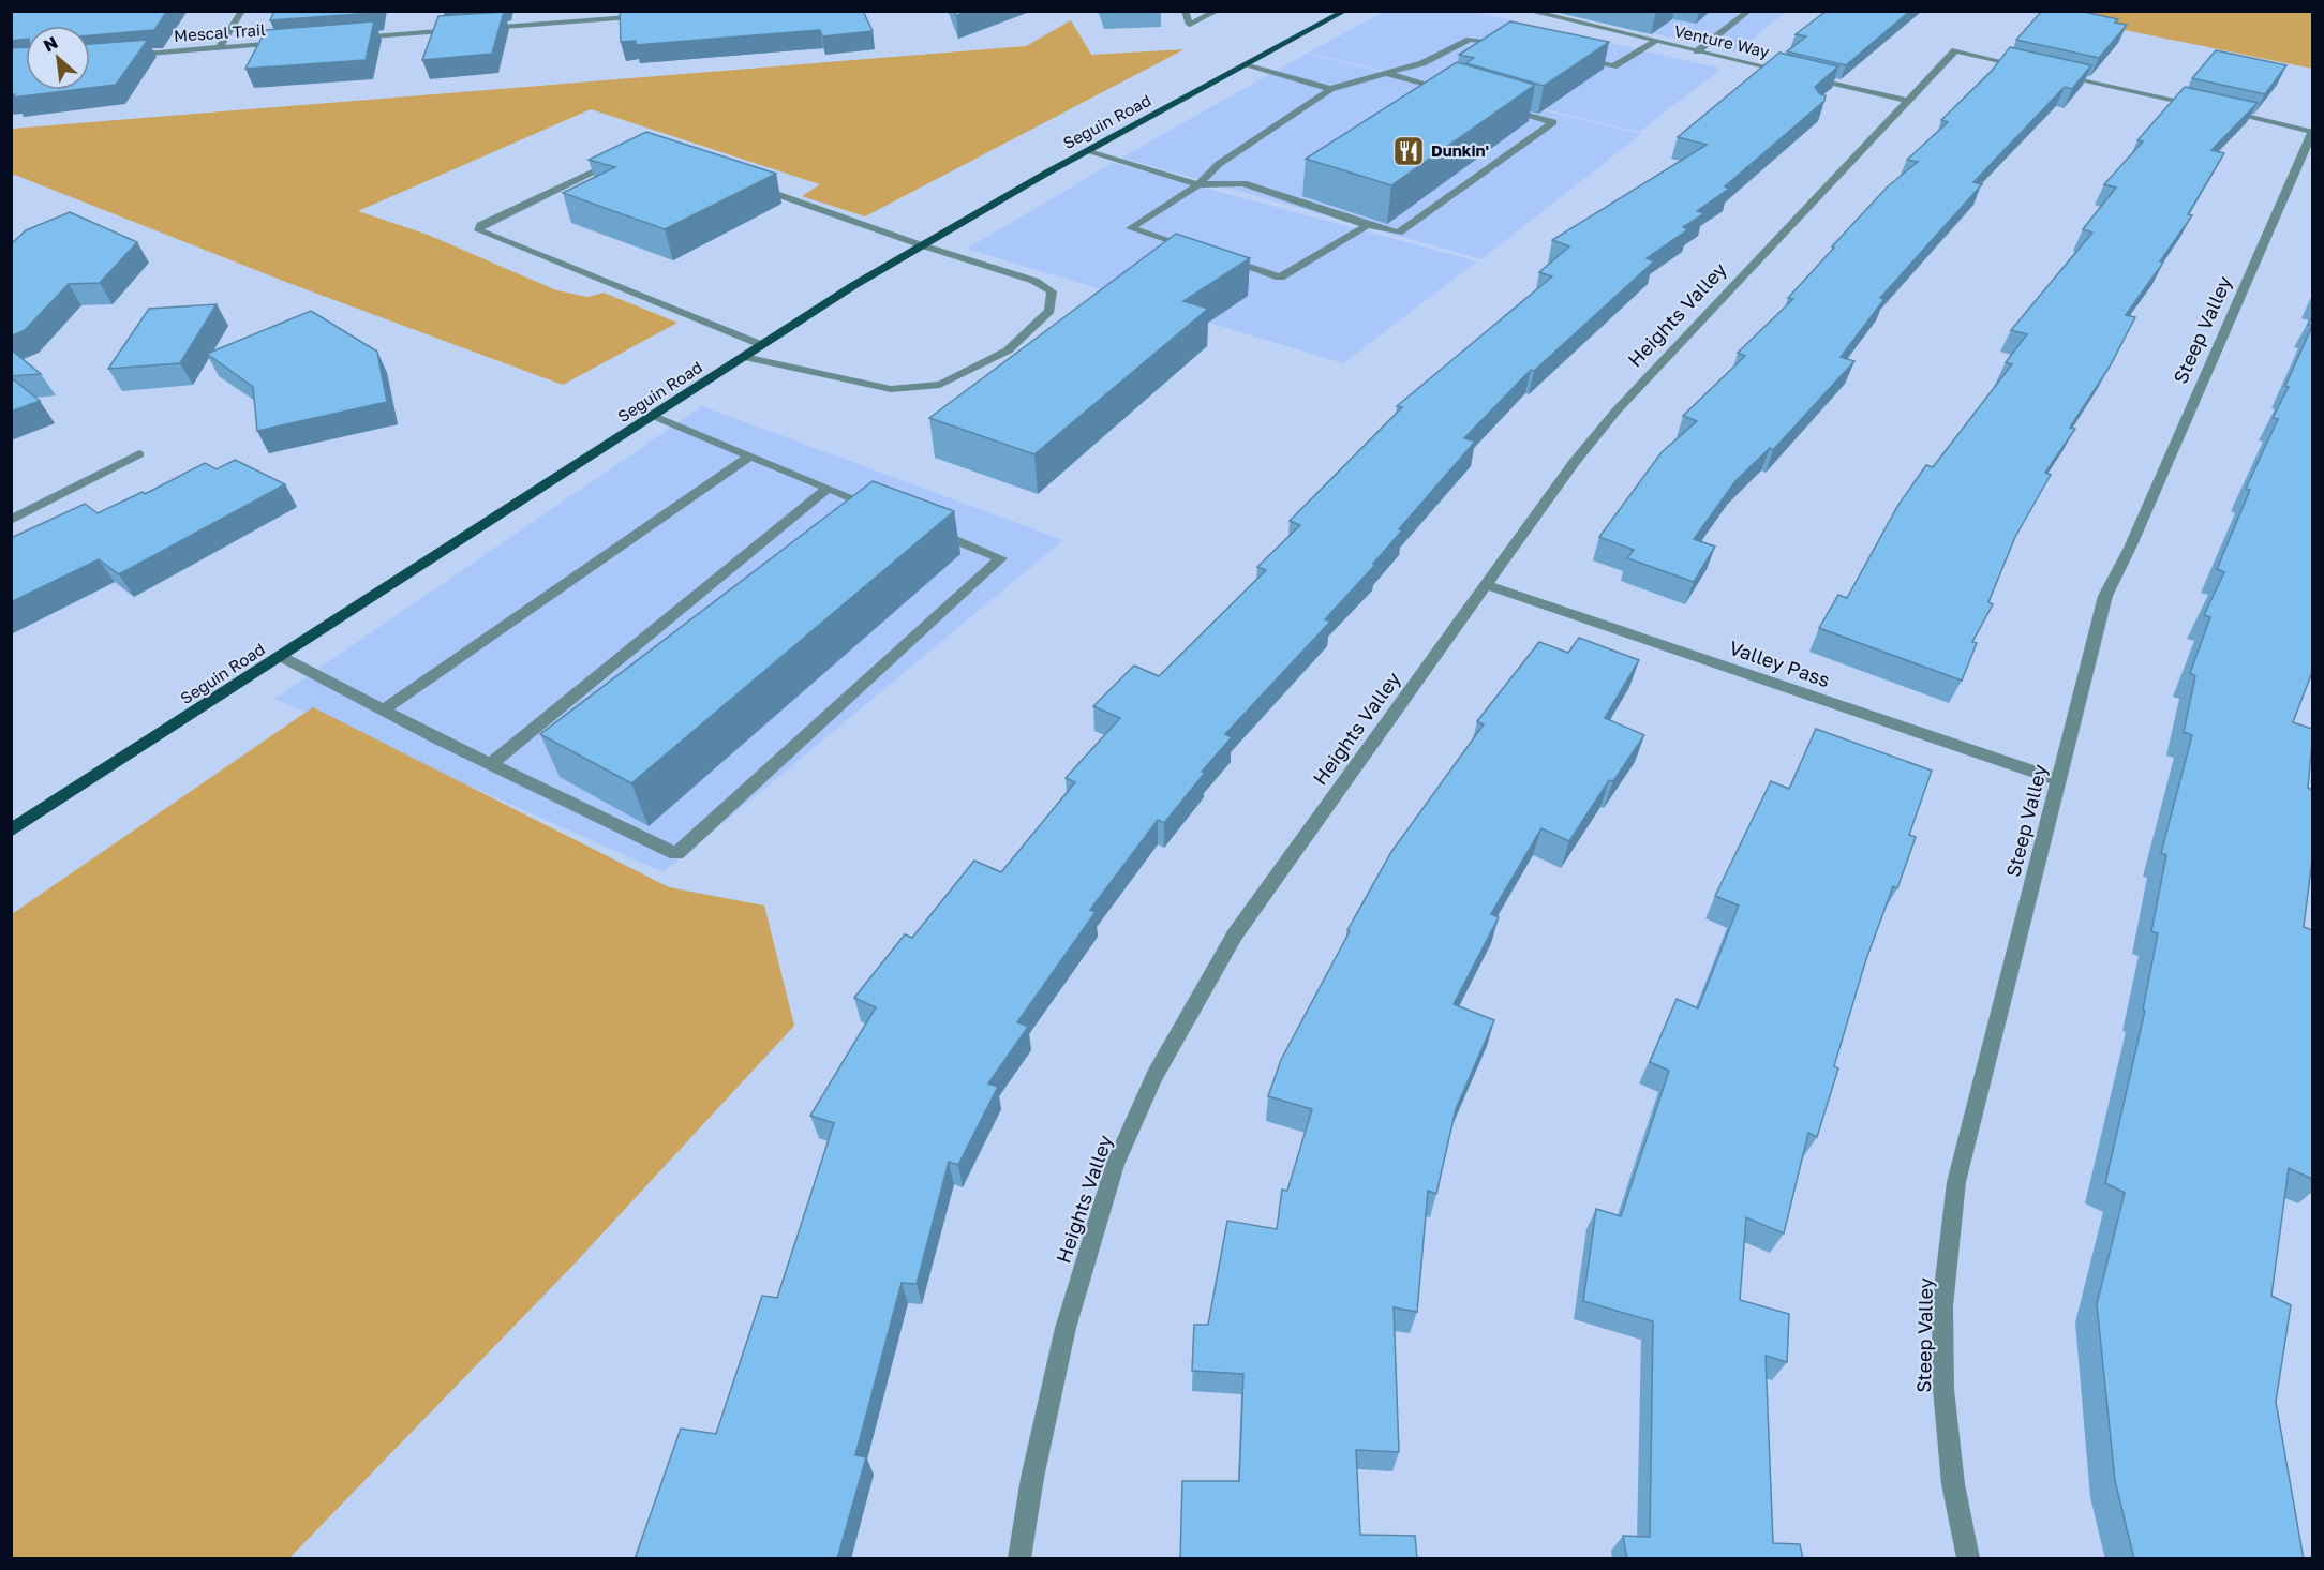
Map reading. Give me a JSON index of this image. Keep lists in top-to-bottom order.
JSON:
{
  "streets": {
    "main road": ["Seguin Road"],
    "street": [
      "Mescal Trail",
      "Venture Way",
      "Heights Valley",
      "Steep Valley",
      "Valley Pass"
    ]
  },
  "crossings": [
    ["Heights Valley", "Valley Pass"],
    ["Steep Valley", "Valley Pass"]
  ],
  "places": {
    "restaurant": ["Dunkin'"]
  },
  "north": "top left"
}
